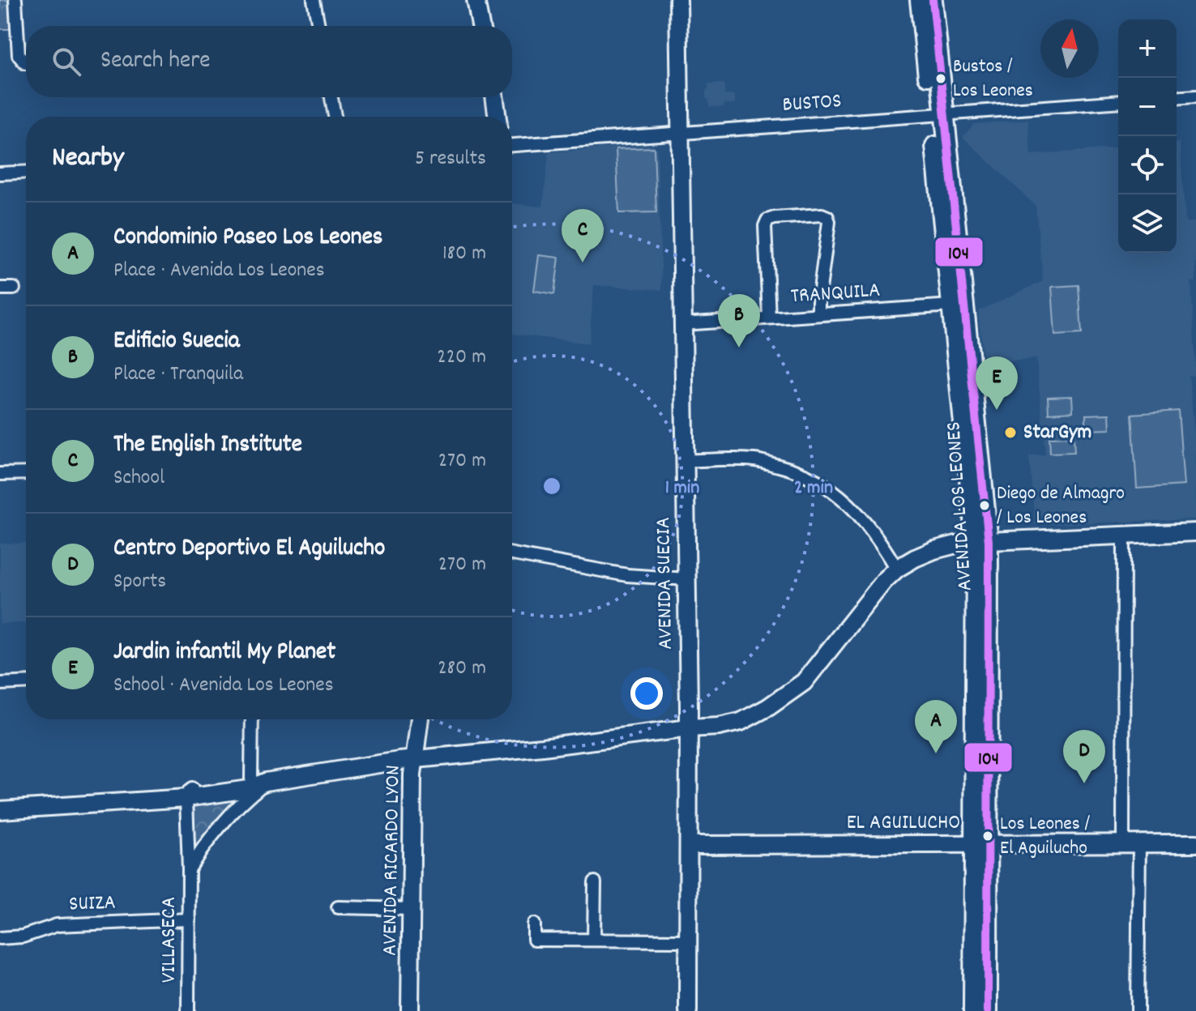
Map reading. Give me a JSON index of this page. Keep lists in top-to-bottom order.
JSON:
{
  "streets": {
    "main road": ["AVENIDA LOS LEONES"],
    "street": [
      "BUSTOS",
      "TRANQUILA",
      "AVENIDA SUECIA",
      "EL AGUILUCHO",
      "AVENIDA RICARDO LYON",
      "SUIZA",
      "VILLASECA"
    ]
  },
  "crossings": [
    ["BUSTOS", "AVENIDA LOS LEONES"],
    ["BUSTOS", "AVENIDA SUECIA"],
    ["TRANQUILA", "AVENIDA LOS LEONES"],
    ["TRANQUILA", "AVENIDA SUECIA"],
    ["AVENIDA LOS LEONES", "EL AGUILUCHO"],
    ["AVENIDA SUECIA", "EL AGUILUCHO"],
    ["SUIZA", "VILLASECA"]
  ],
  "places": [
    "Bustos / Los Leones",
    "StarGym",
    "Diego de Almagro / Los Leones",
    "Los Leones / El Aguilucho"
  ],
  "lines": ["transit line 104"],
  "north": "top",
  "page": {
    "map_buttons": ["+", "−"],
    "search": "Search here",
    "heading": ["Nearby", "5 results"],
    "list": [
      {
        "mark": "A",
        "name": "Condominio Paseo Los Leones",
        "note": "Place · Avenida Los Leones",
        "value": "180 m"
      },
      {
        "mark": "B",
        "name": "Edificio Suecia",
        "note": "Place · Tranquila",
        "value": "220 m"
      },
      {
        "mark": "C",
        "name": "The English Institute",
        "note": "School",
        "value": "270 m"
      },
      {
        "mark": "D",
        "name": "Centro Deportivo El Aguilucho",
        "note": "Sports",
        "value": "270 m"
      },
      {
        "mark": "E",
        "name": "Jardin infantil My Planet",
        "note": "School · Avenida Los Leones",
        "value": "280 m"
      }
    ],
    "pins": [
      "C",
      "B",
      "E",
      "A",
      "D"
    ]
  },
  "rings": ["1 min", "2 min"]
}
